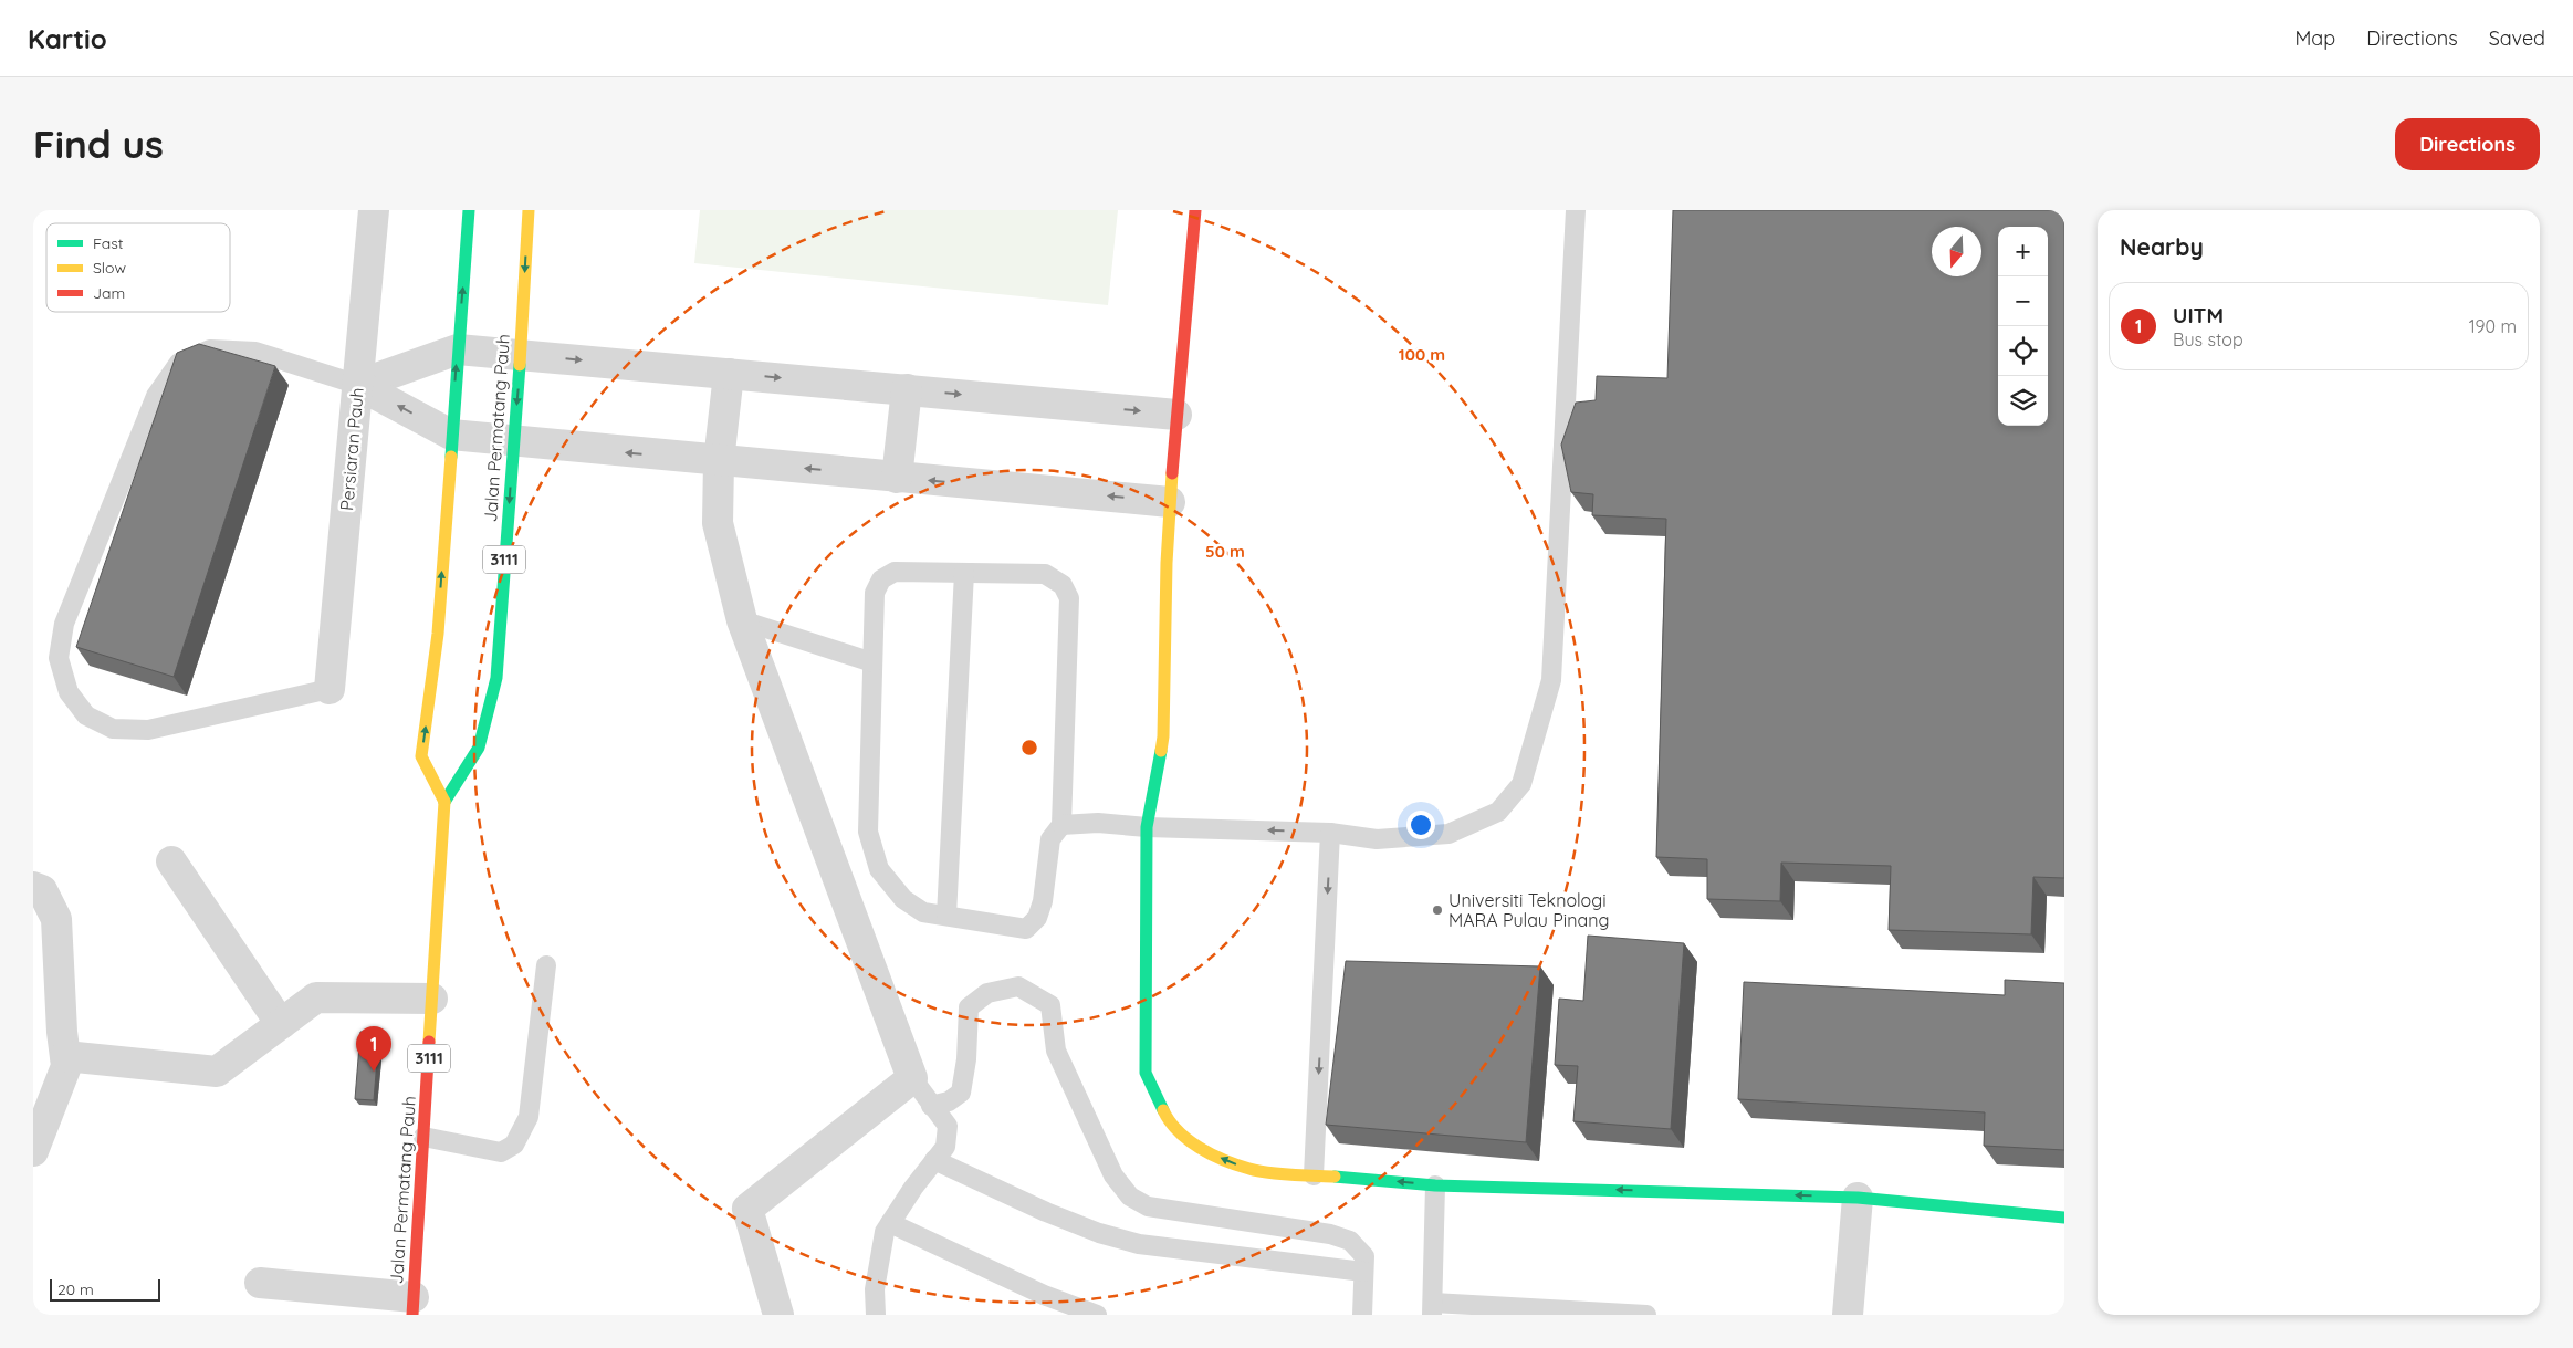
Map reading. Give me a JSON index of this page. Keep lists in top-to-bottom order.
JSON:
{
  "streets": {
    "street": ["Jalan Permatang Pauh", "Persiaran Pauh", "3111"]
  },
  "places": ["Universiti Teknologi MARA Pulau Pinang"],
  "legend": ["Fast", "Slow", "Jam"],
  "scale_bar": "20 m",
  "north": "bottom",
  "page": {
    "header": "Kartio",
    "nav": ["Map", "Directions", "Saved"],
    "buttons": "Directions",
    "title": "Find us",
    "heading": "Nearby",
    "map_buttons": ["+", "−"],
    "list": [
      {
        "mark": "1",
        "name": "UITM",
        "note": "Bus stop",
        "value": "190 m"
      }
    ],
    "pins": "1",
    "scale": "20 m"
  },
  "rings": ["100 m", "50 m"]
}
